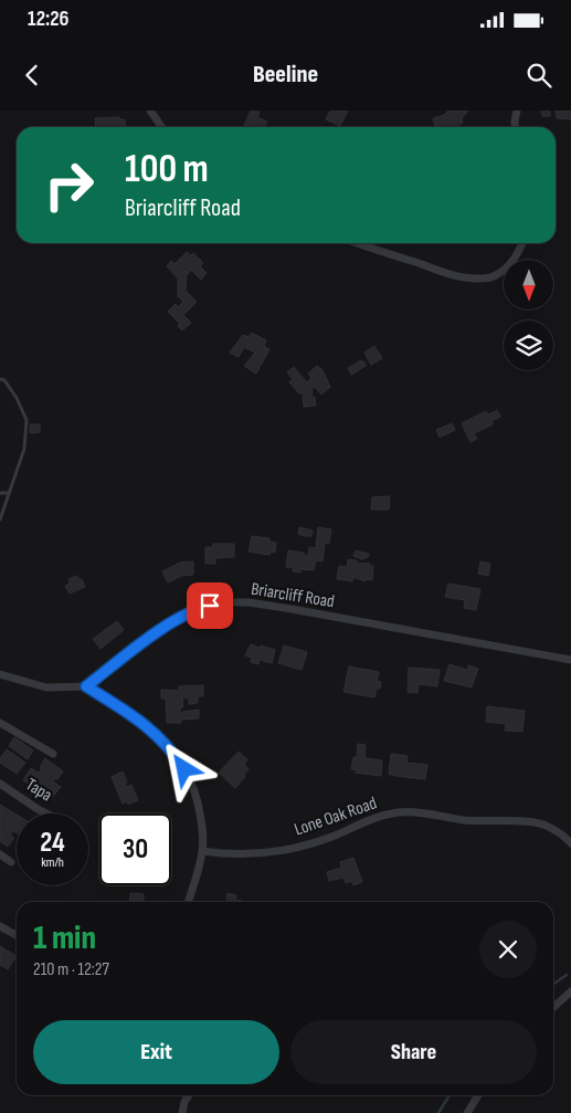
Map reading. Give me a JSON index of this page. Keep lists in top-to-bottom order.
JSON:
{
  "streets": {
    "street": ["Briarcliff Road", "Tapa", "Lone Oak Road"]
  },
  "north": "bottom",
  "page": {
    "status": "12:26",
    "header": "Beeline",
    "turn": ["100 m", "Briarcliff Road"],
    "speed": "24 km/h",
    "limit": "30",
    "heading": ["1 min", "210 m · 12:27"],
    "buttons": ["Exit", "Share"]
  }
}
